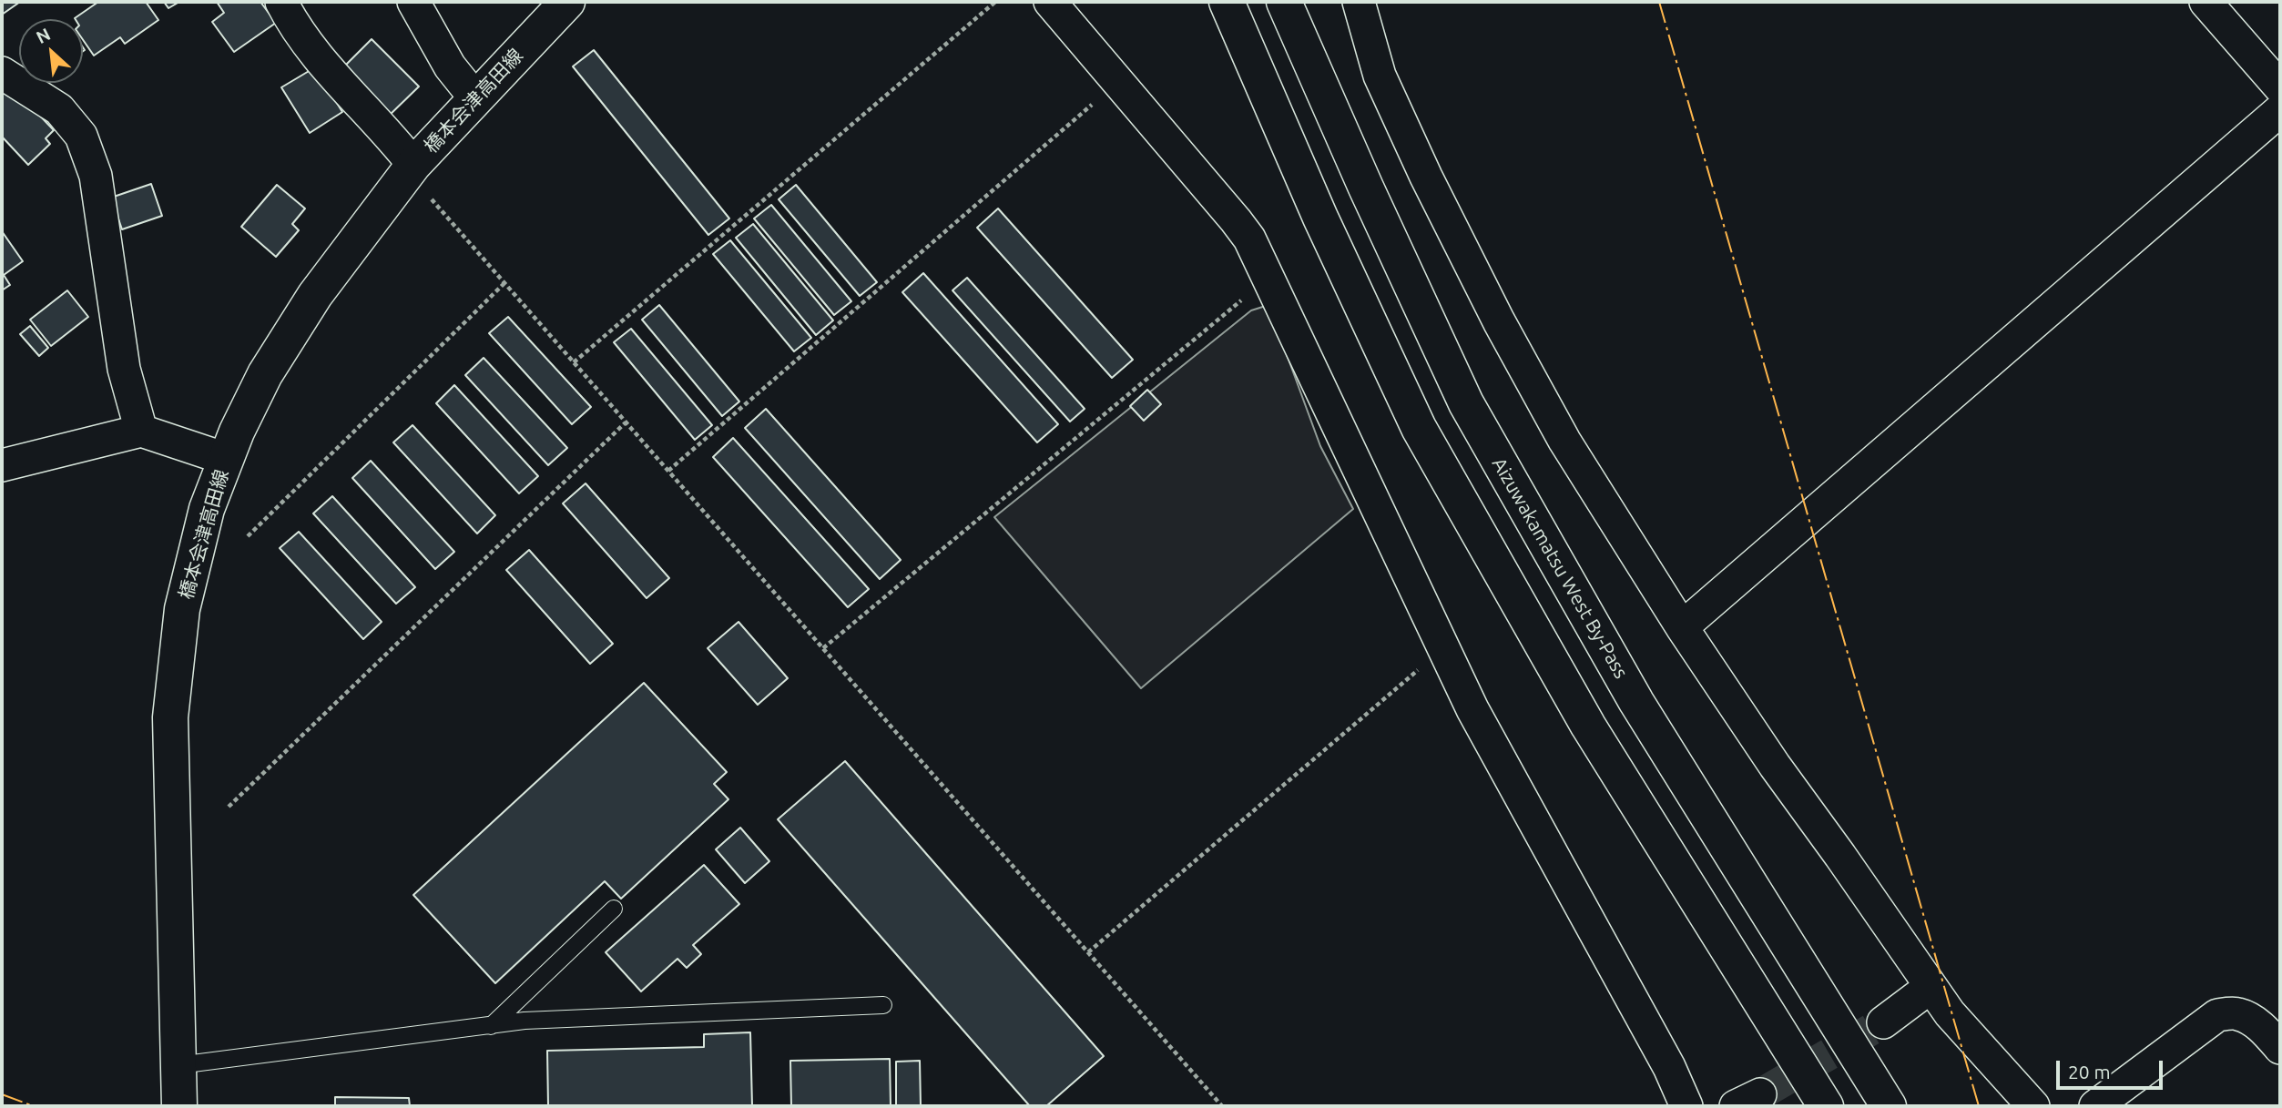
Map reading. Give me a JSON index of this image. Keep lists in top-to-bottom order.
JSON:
{
  "streets": {
    "main road": ["橋本会津高田線", "Aizuwakamatsu West By-Pass"]
  },
  "scale_bar": "20 m",
  "north": "top left"
}
